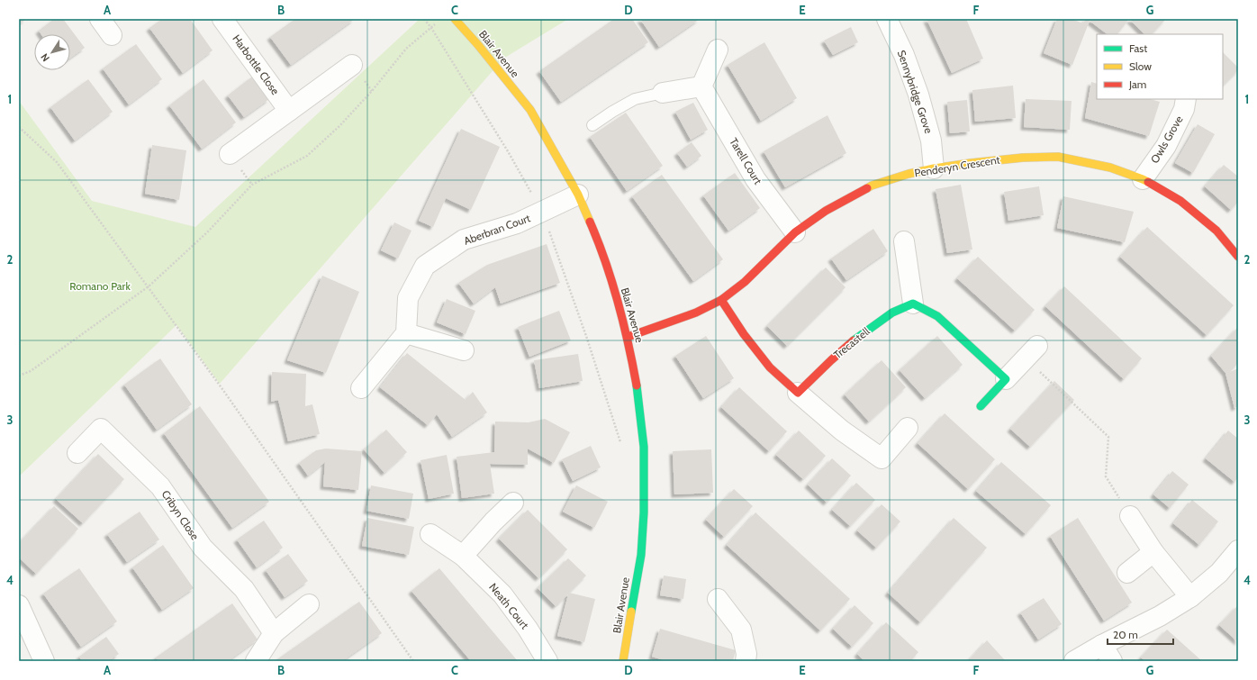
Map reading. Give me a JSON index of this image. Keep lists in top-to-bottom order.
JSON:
{
  "streets": {
    "street": [
      "Blair Avenue",
      "Harbottle Close",
      "Sennybridge Grove",
      "Owls Grove",
      "Tarell Court",
      "Penderyn Crescent",
      "Aberbran Court",
      "Trecastell",
      "Cribyn Close",
      "Neath Court"
    ]
  },
  "crossings": [
    ["Blair Avenue", "Penderyn Crescent"],
    ["Blair Avenue", "Aberbran Court"],
    ["Sennybridge Grove", "Penderyn Crescent"],
    ["Owls Grove", "Penderyn Crescent"],
    ["Tarell Court", "Penderyn Crescent"]
  ],
  "parks": ["Romano Park"],
  "legend": ["Fast", "Slow", "Jam"],
  "scale_bar": "20 m",
  "north": "bottom left",
  "grid": {
    "columns": [
      "A",
      "B",
      "C",
      "D",
      "E",
      "F",
      "G"
    ],
    "rows": [
      "1",
      "2",
      "3",
      "4"
    ]
  }
}
